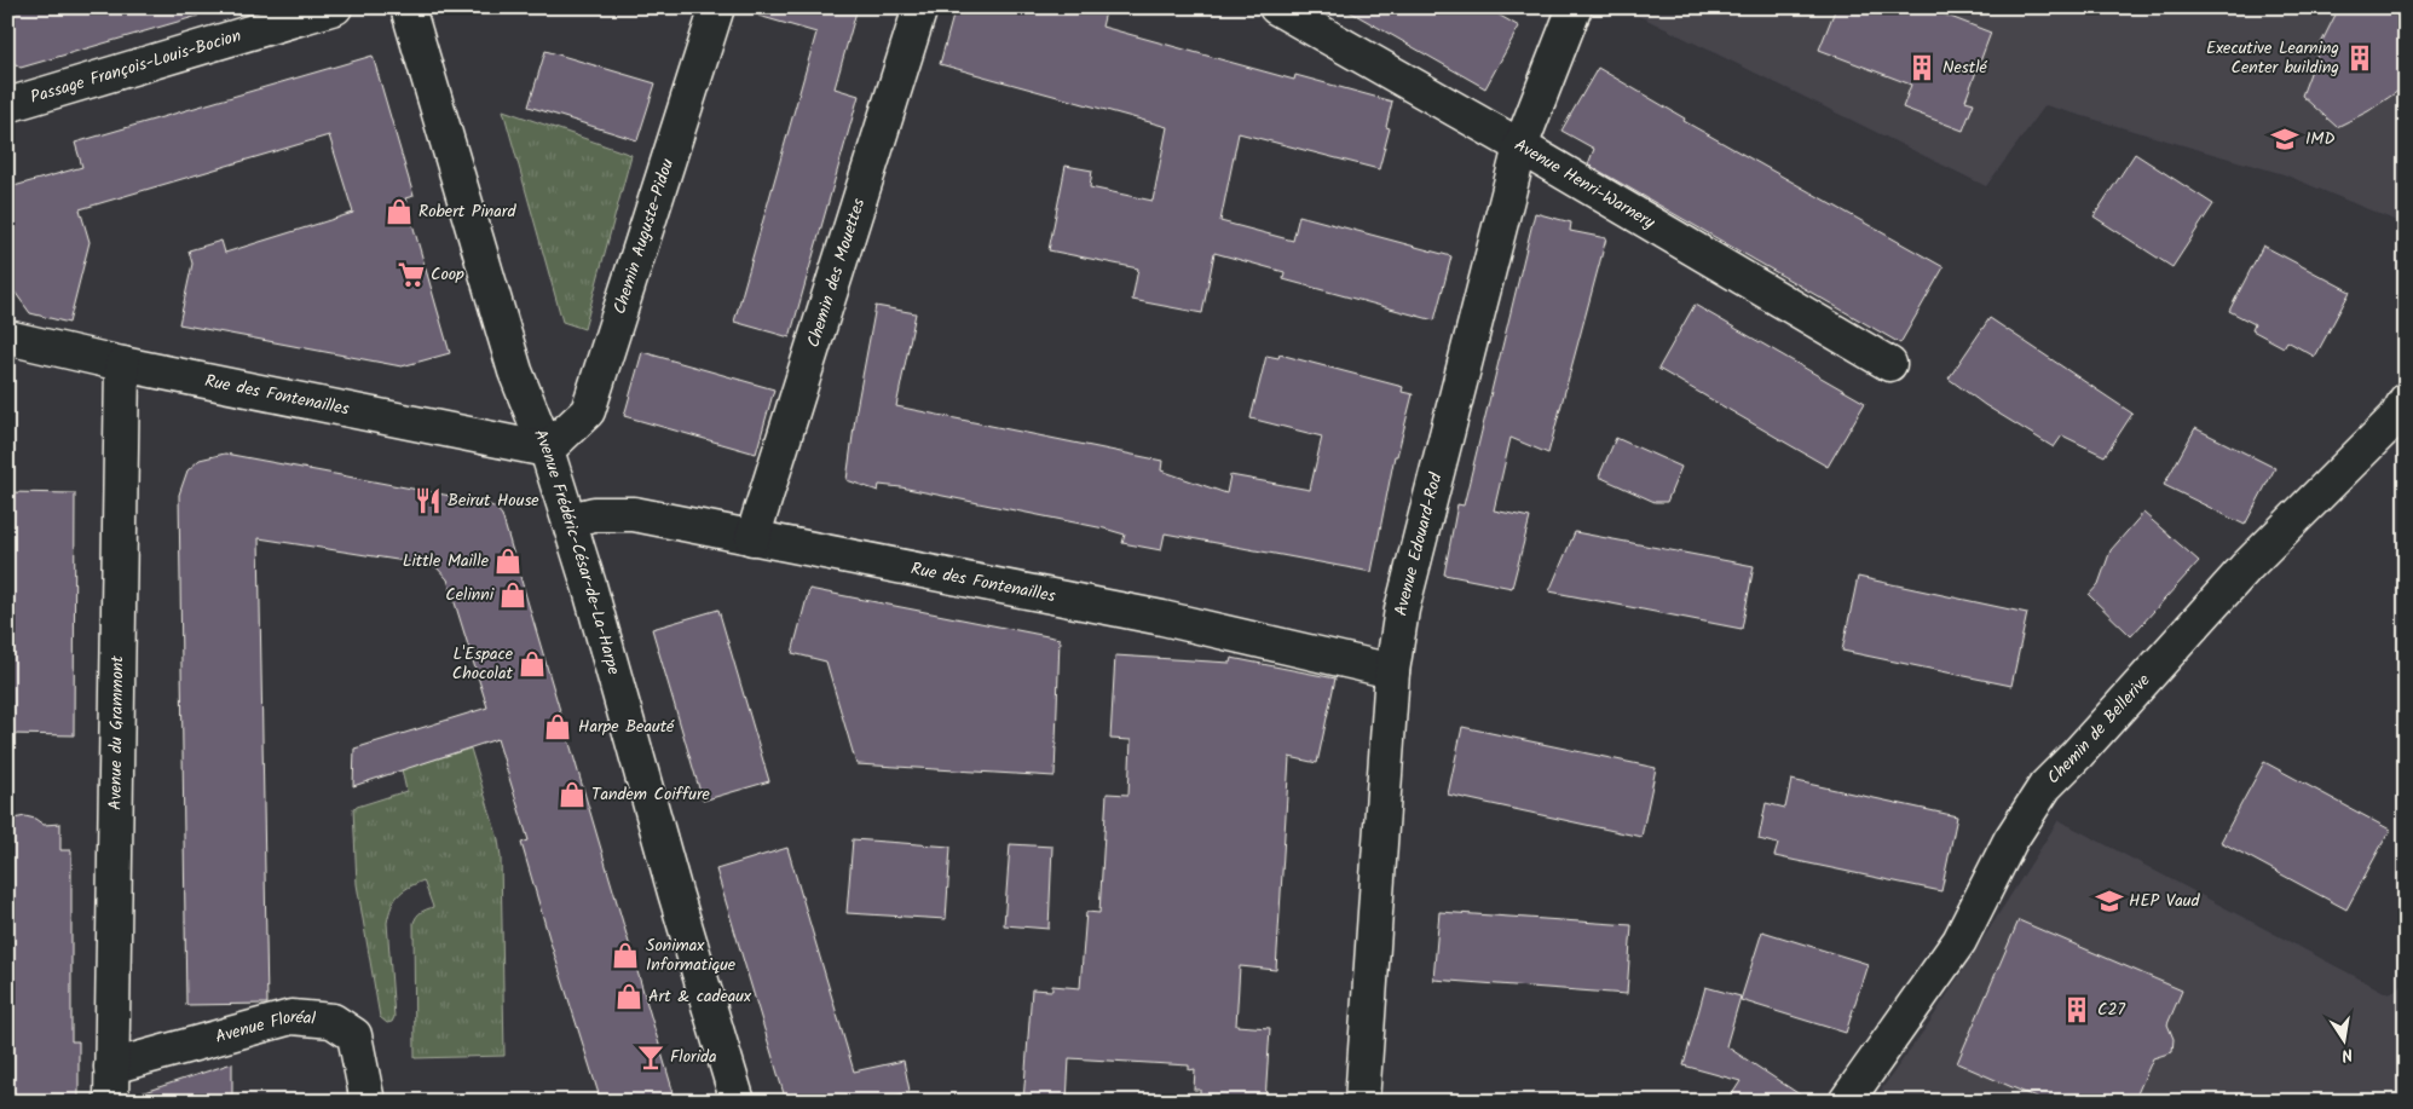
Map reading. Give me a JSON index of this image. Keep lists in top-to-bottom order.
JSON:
{
  "streets": {
    "street": [
      "Passage François-Louis-Bocion",
      "Avenue Henri-Warnery",
      "Chemin Auguste-Pidou",
      "Chemin des Mouettes",
      "Rue des Fontenailles",
      "Avenue Edouard-Rod",
      "Avenue Frédéric-César-de-La-Harpe",
      "Chemin de Bellerive",
      "Avenue du Grammont",
      "Avenue Floréal"
    ]
  },
  "crossings": [
    ["Avenue Henri-Warnery", "Avenue Edouard-Rod"],
    ["Chemin Auguste-Pidou", "Rue des Fontenailles"],
    ["Chemin Auguste-Pidou", "Avenue Frédéric-César-de-La-Harpe"],
    ["Chemin des Mouettes", "Rue des Fontenailles"],
    ["Rue des Fontenailles", "Avenue Edouard-Rod"],
    ["Rue des Fontenailles", "Avenue Frédéric-César-de-La-Harpe"],
    ["Rue des Fontenailles", "Avenue du Grammont"],
    ["Avenue du Grammont", "Avenue Floréal"]
  ],
  "places": {
    "building": ["Executive Learning Center building", "Nestlé", "C27"],
    "school or university": ["IMD", "HEP Vaud"],
    "shop": [
      "Robert Pinard",
      "Little Maille",
      "Celinni",
      "L'Espace Chocolat",
      "Harpe Beauté",
      "Tandem Coiffure",
      "Sonimax Informatique",
      "Art & cadeaux"
    ],
    "supermarket": ["Coop"],
    "restaurant": ["Beirut House"],
    "bar": ["Florida"]
  },
  "north": "bottom"
}
